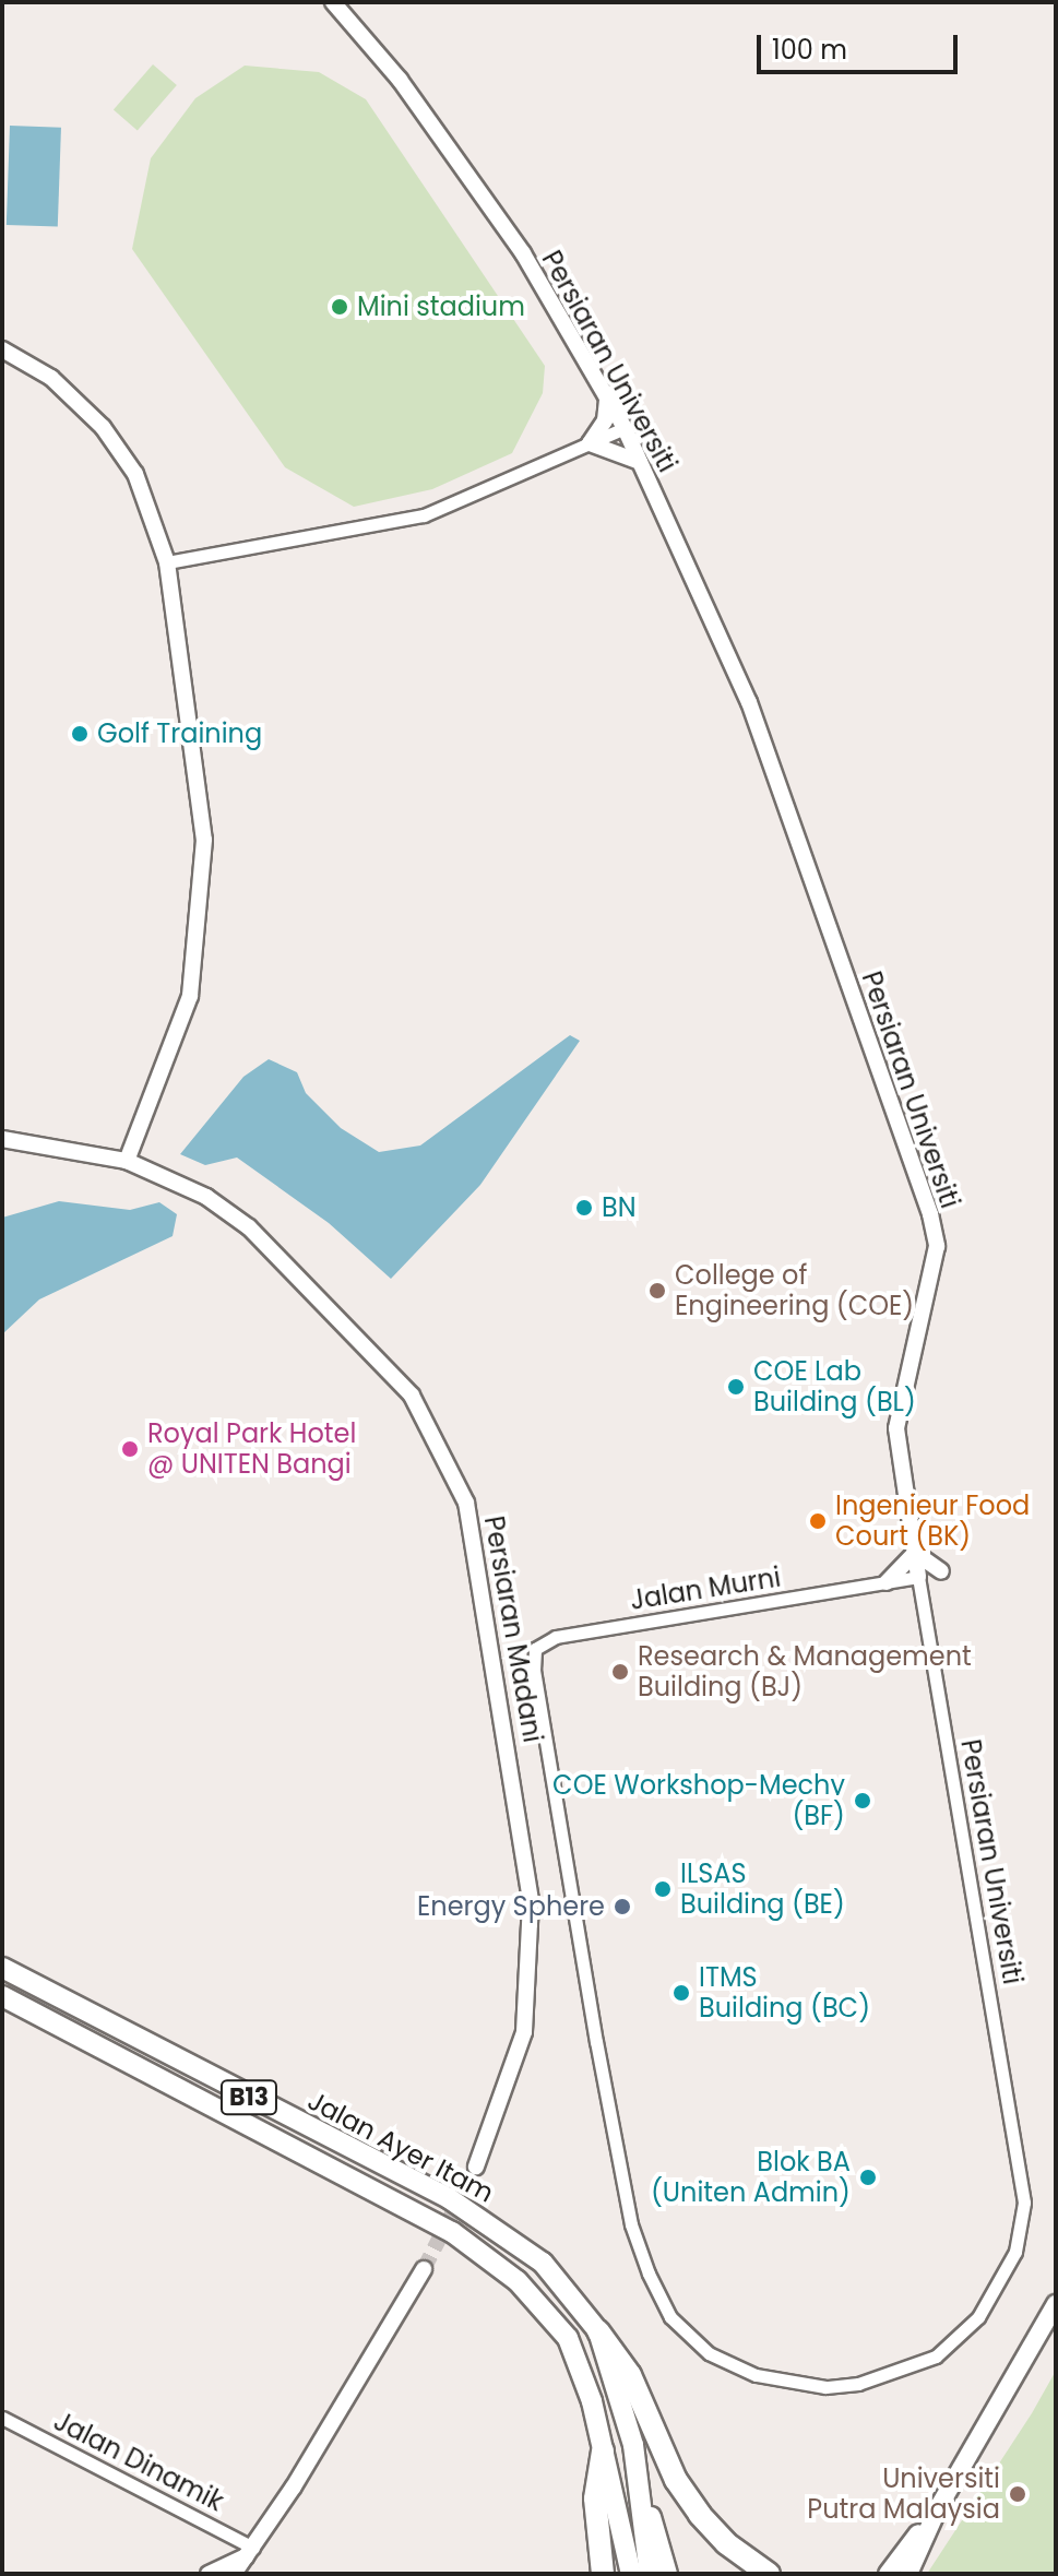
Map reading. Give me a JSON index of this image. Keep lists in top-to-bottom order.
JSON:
{
  "streets": {
    "main road": ["B13", "Jalan Ayer Itam"],
    "street": [
      "Persiaran Universiti",
      "Jalan Murni",
      "Persiaran Madani",
      "Jalan Dinamik"
    ]
  },
  "crossings": [
    ["Persiaran Universiti", "Jalan Murni"],
    ["B13", "Jalan Ayer Itam"]
  ],
  "places": [
    "Mini stadium",
    "Golf Training",
    "BN",
    "College of Engineering (COE)",
    "COE Lab Building (BL)",
    "Royal Park Hotel @ UNITEN Bangi",
    "Ingenieur Food Court (BK)",
    "Research & Management Building (BJ)",
    "COE Workshop-Mechy (BF)",
    "ILSAS Building (BE)",
    "Energy Sphere",
    "ITMS Building (BC)",
    "Blok BA (Uniten Admin)",
    "Universiti Putra Malaysia"
  ],
  "scale_bar": "100 m"
}
